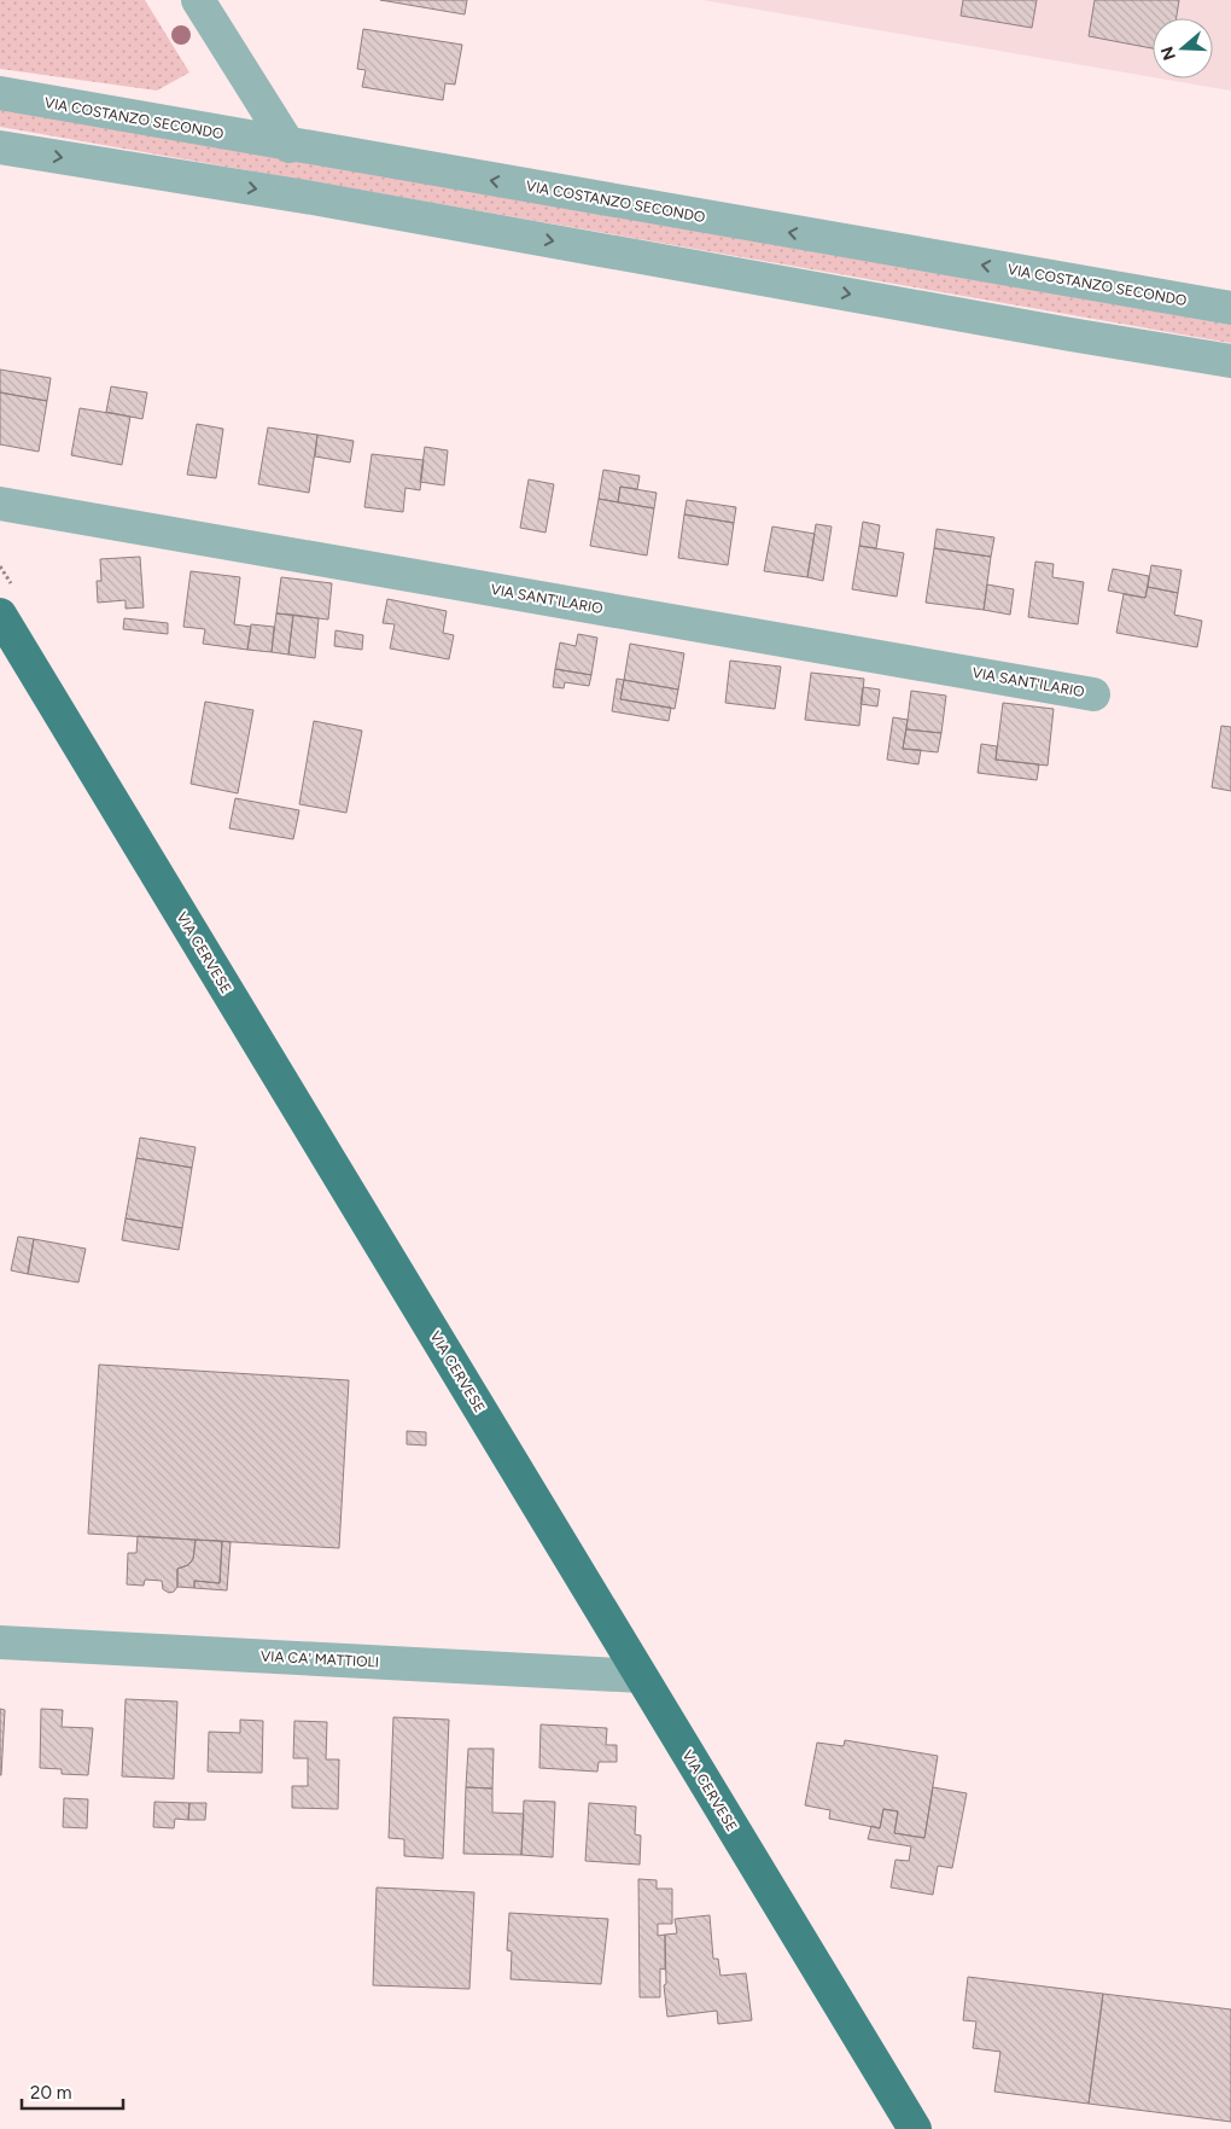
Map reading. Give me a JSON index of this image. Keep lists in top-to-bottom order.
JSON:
{
  "streets": {
    "main road": ["VIA CERVESE"],
    "street": ["VIA COSTANZO SECONDO", "VIA SANT'ILARIO", "VIA CA' MATTIOLI"]
  },
  "crossings": [
    ["VIA CERVESE", "VIA CA' MATTIOLI"]
  ],
  "scale_bar": "20 m",
  "north": "left"
}
